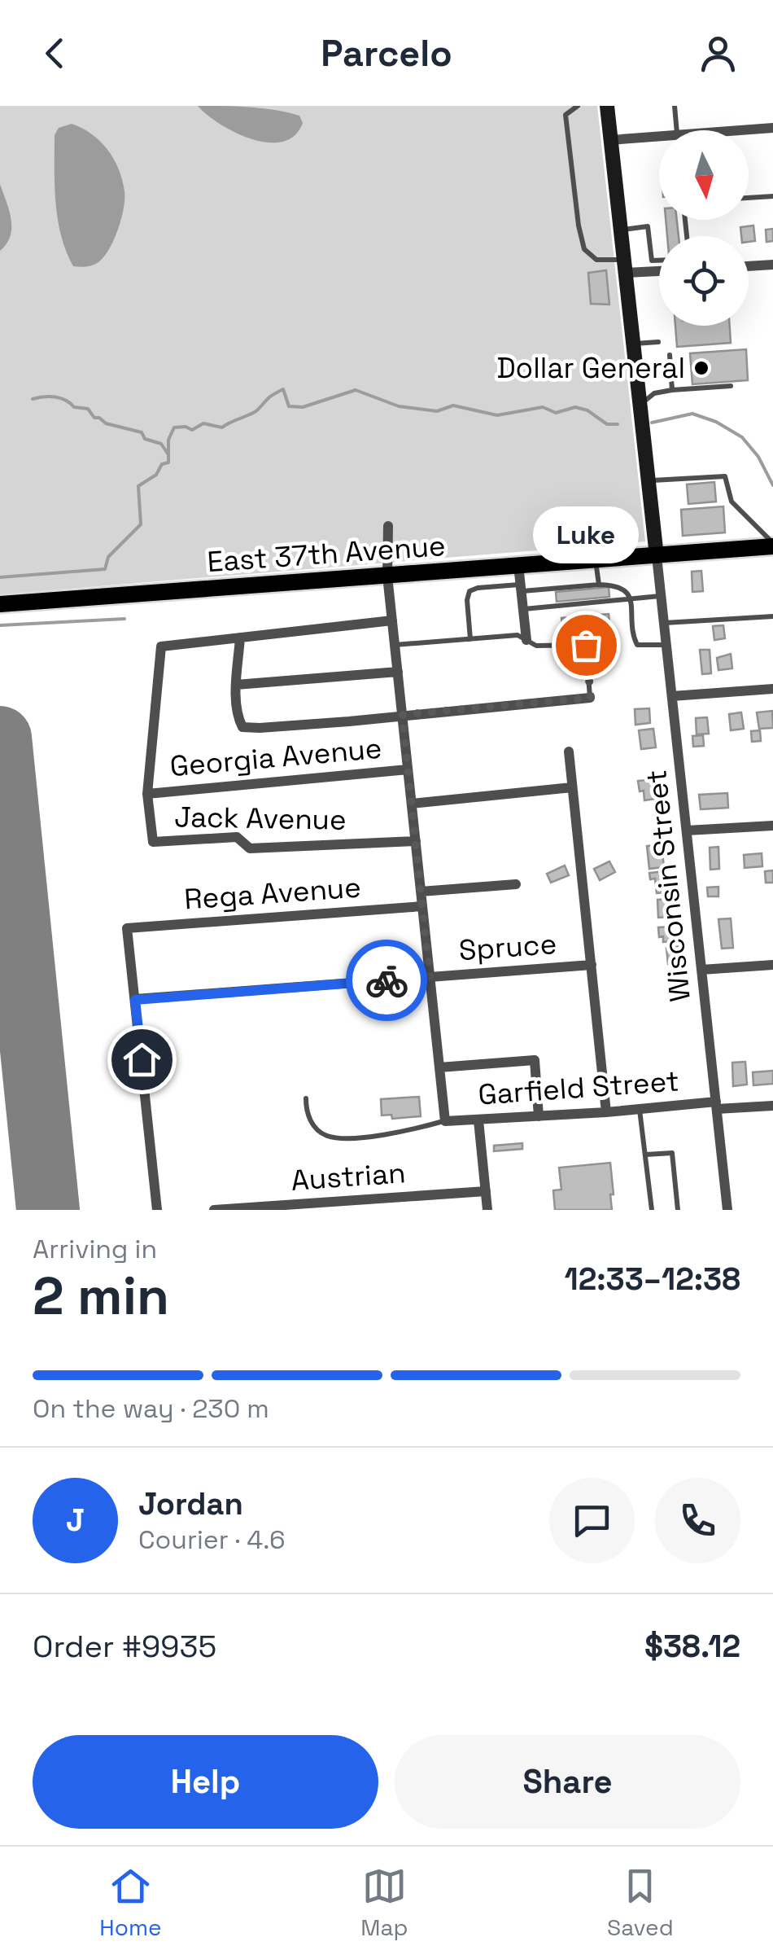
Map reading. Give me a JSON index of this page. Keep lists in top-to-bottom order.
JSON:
{
  "streets": {
    "main road": ["East 37th Avenue"],
    "street": [
      "Georgia Avenue",
      "Jack Avenue",
      "Wisconsin Street",
      "Rega Avenue",
      "Spruce",
      "Garfield Street",
      "Austrian"
    ]
  },
  "crossings": [
    ["East 37th Avenue", "Wisconsin Street"],
    ["Georgia Avenue", "Jack Avenue"],
    ["Wisconsin Street", "Garfield Street"],
    ["Rega Avenue", "Spruce"]
  ],
  "places": ["Dollar General", "Luke"],
  "north": "bottom",
  "page": {
    "header": "Parcelo",
    "bubble": "Luke",
    "heading": ["2 min", "Arriving in", "12:33–12:38"],
    "panel": [
      "Jordan",
      "Courier · 4.6",
      "Order #9935",
      "$38.12"
    ],
    "bar": "On the way · 230 m",
    "round": "J",
    "buttons": ["Help", "Share"],
    "tabs": ["Home", "Map", "Saved"]
  }
}
